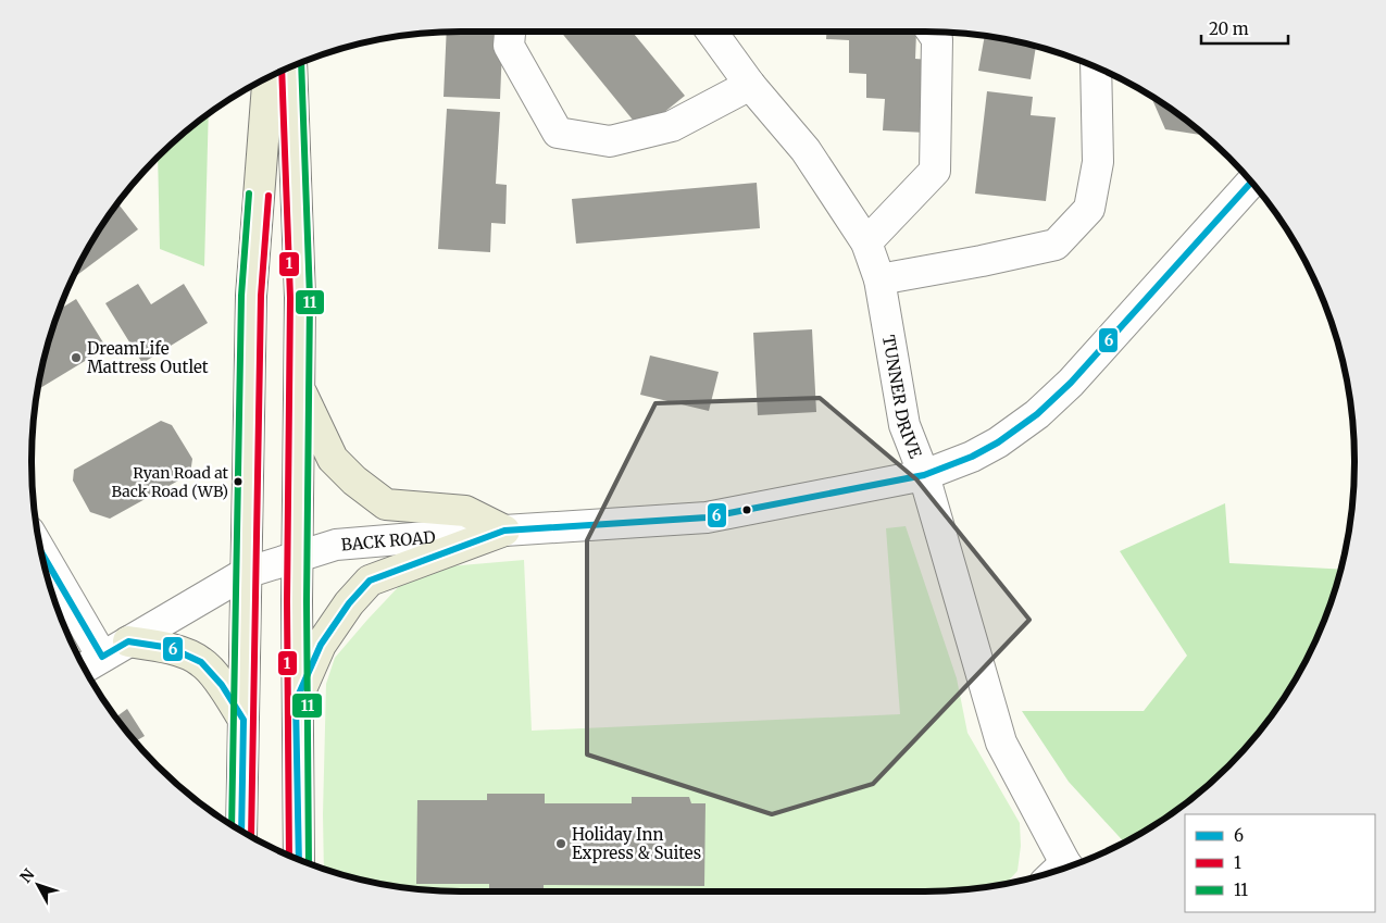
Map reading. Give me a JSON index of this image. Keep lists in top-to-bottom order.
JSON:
{
  "streets": {
    "street": ["TUNNER DRIVE", "BACK ROAD"]
  },
  "crossings": [
    ["TUNNER DRIVE", "BACK ROAD"]
  ],
  "places": ["DreamLife Mattress Outlet", "Ryan Road at Back Road (WB)", "Holiday Inn Express & Suites"],
  "lines": ["transit line 11", "transit line 1", "transit line 6"],
  "legend": ["6", "1", "11"],
  "scale_bar": "20 m",
  "north": "top left"
}
